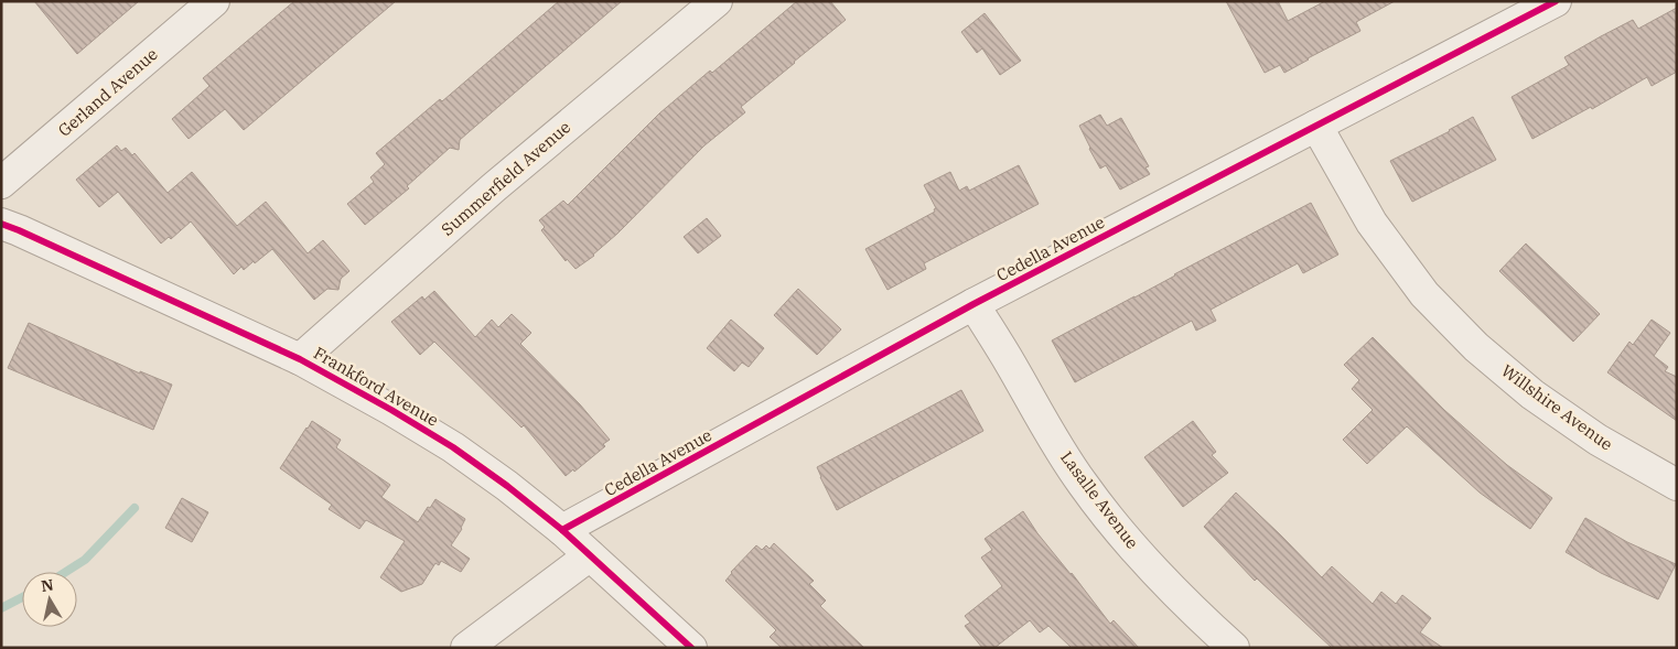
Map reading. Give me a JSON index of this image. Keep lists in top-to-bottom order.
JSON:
{
  "streets": {
    "street": [
      "Gerland Avenue",
      "Summerfield Avenue",
      "Cedella Avenue",
      "Frankford Avenue",
      "Willshire Avenue",
      "Lasalle Avenue"
    ]
  },
  "crossings": [
    ["Summerfield Avenue", "Frankford Avenue"],
    ["Cedella Avenue", "Frankford Avenue"],
    ["Cedella Avenue", "Willshire Avenue"],
    ["Cedella Avenue", "Lasalle Avenue"]
  ],
  "north": "top"
}
